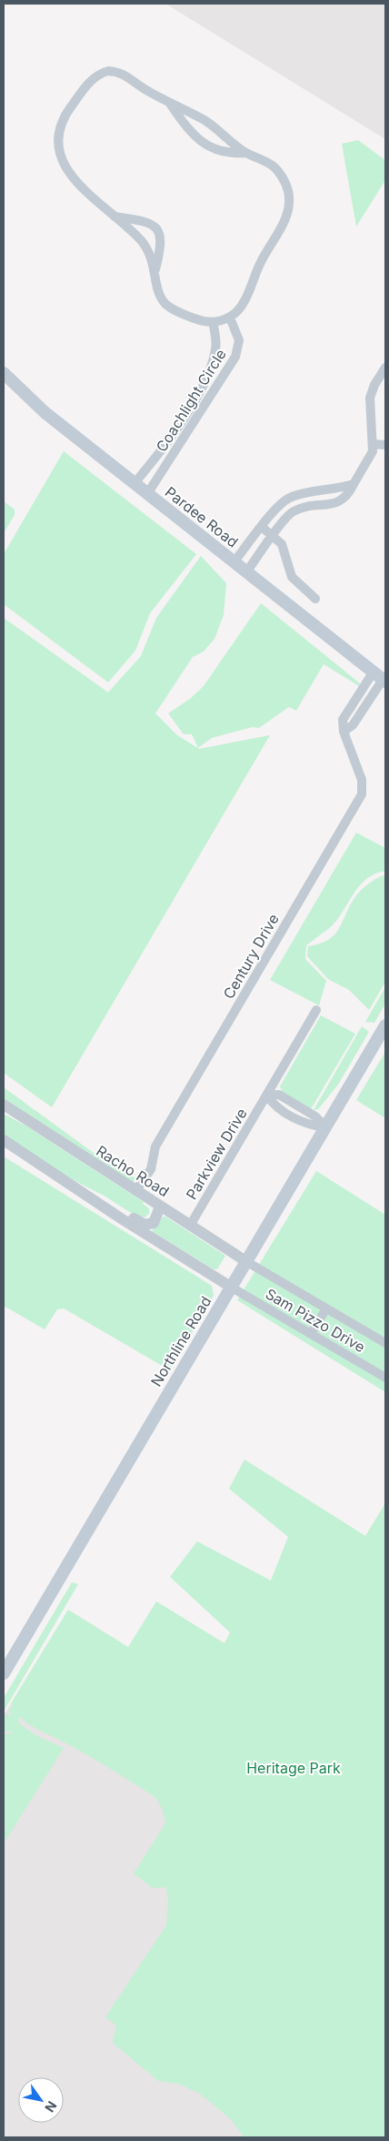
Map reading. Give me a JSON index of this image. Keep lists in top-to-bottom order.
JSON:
{
  "streets": {
    "main road": ["Pardee Road", "Northline Road"],
    "street": [
      "Coachlight Circle",
      "Century Drive",
      "Parkview Drive",
      "Racho Road",
      "Sam Pizzo Drive"
    ]
  },
  "crossings": [
    ["Coachlight Circle", "Pardee Road"],
    ["Pardee Road", "Century Drive"],
    ["Century Drive", "Racho Road"],
    ["Parkview Drive", "Racho Road"],
    ["Racho Road", "Sam Pizzo Drive"],
    ["Racho Road", "Northline Road"],
    ["Sam Pizzo Drive", "Northline Road"]
  ],
  "parks": ["Heritage Park"],
  "north": "bottom right"
}
